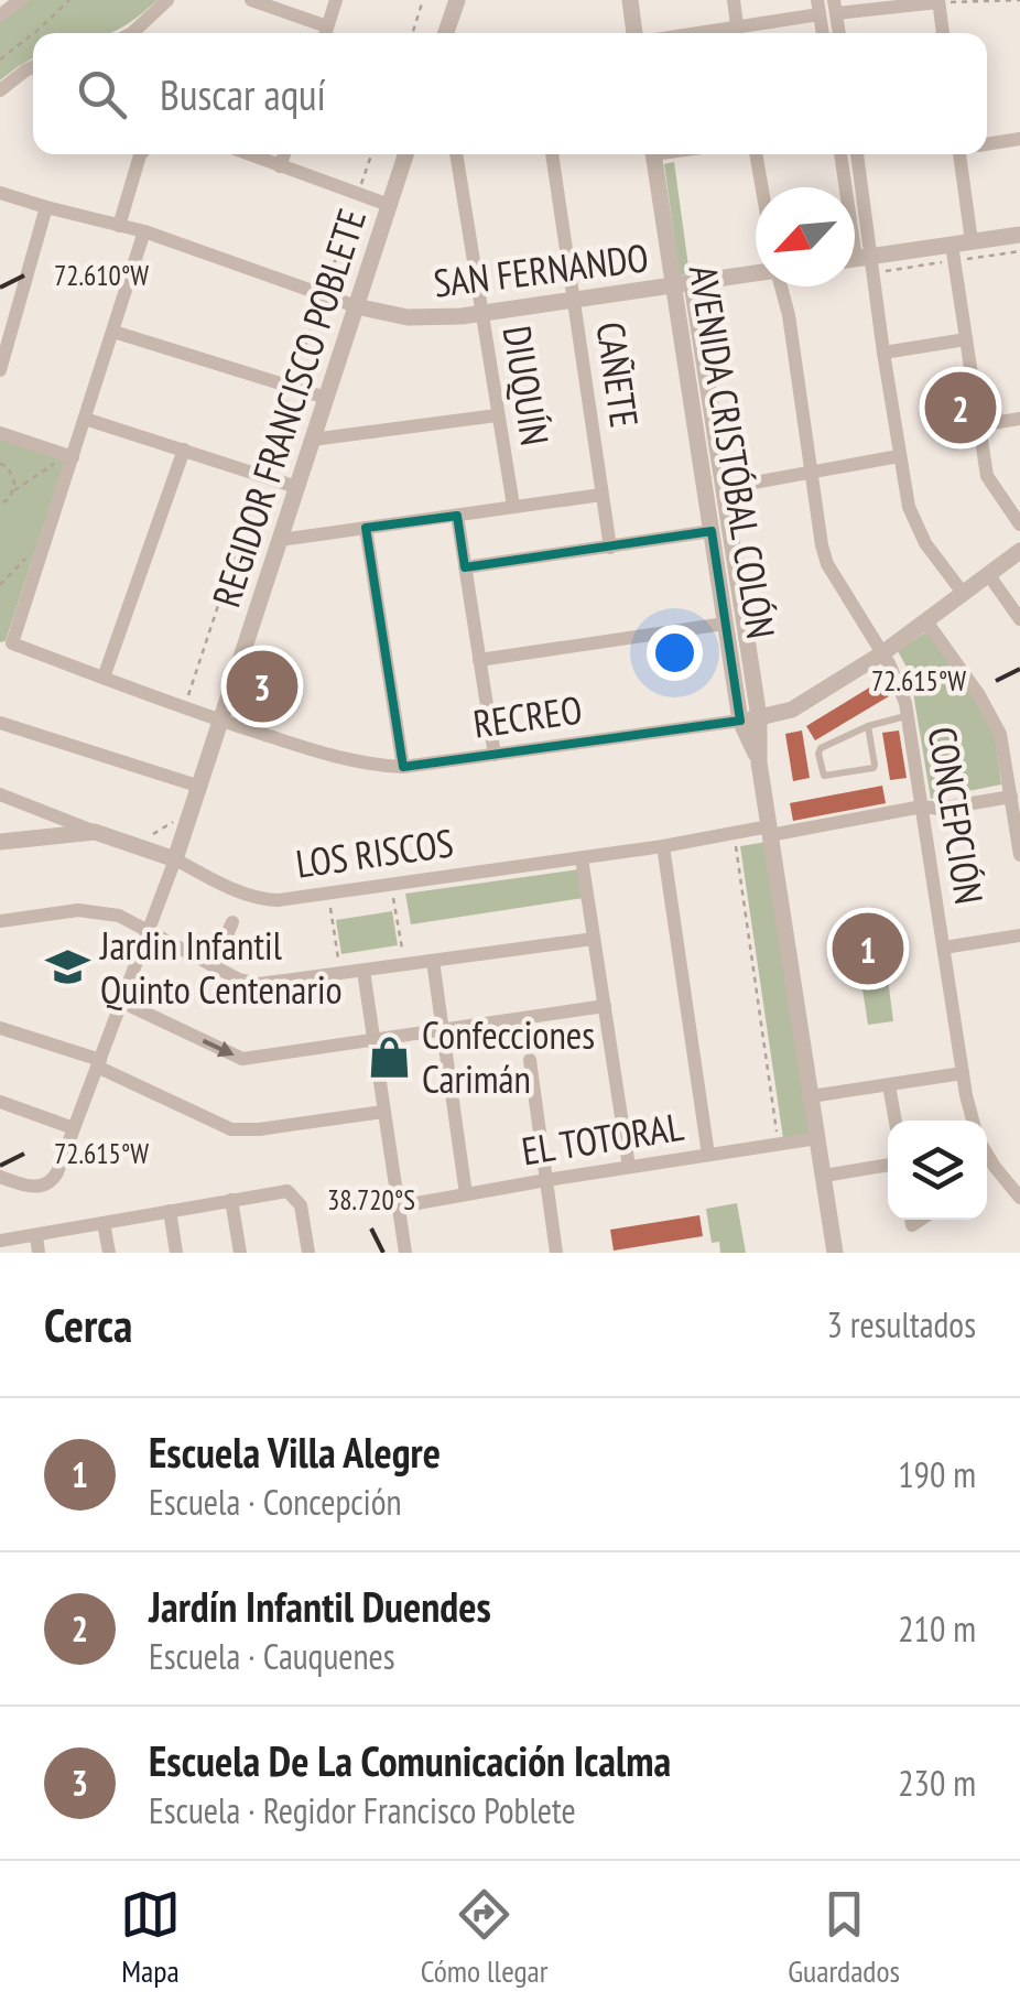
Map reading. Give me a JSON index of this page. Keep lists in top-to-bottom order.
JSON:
{
  "streets": {
    "street": [
      "SAN FERNANDO",
      "CAÑETE",
      "DIUQUÍN",
      "REGIDOR FRANCISCO POBLETE",
      "AVENIDA CRISTÓBAL COLÓN",
      "RECREO",
      "CONCEPCIÓN",
      "LOS RISCOS",
      "EL TOTORAL"
    ]
  },
  "crossings": [
    ["SAN FERNANDO", "CAÑETE"],
    ["SAN FERNANDO", "DIUQUÍN"],
    ["SAN FERNANDO", "REGIDOR FRANCISCO POBLETE"],
    ["SAN FERNANDO", "AVENIDA CRISTÓBAL COLÓN"],
    ["REGIDOR FRANCISCO POBLETE", "RECREO"],
    ["REGIDOR FRANCISCO POBLETE", "LOS RISCOS"],
    ["AVENIDA CRISTÓBAL COLÓN", "RECREO"],
    ["AVENIDA CRISTÓBAL COLÓN", "LOS RISCOS"],
    ["AVENIDA CRISTÓBAL COLÓN", "EL TOTORAL"],
    ["RECREO", "CONCEPCIÓN"],
    ["CONCEPCIÓN", "LOS RISCOS"]
  ],
  "places": {
    "school or university": ["Jardin Infantil Quinto Centenario"],
    "shop": ["Confecciones Carimán"]
  },
  "north": "bottom left",
  "page": {
    "search": "Buscar aquí",
    "pins": ["2", "3", "1"],
    "heading": ["Cerca", "3 resultados"],
    "list": [
      {
        "mark": "1",
        "name": "Escuela Villa Alegre",
        "note": "Escuela · Concepción",
        "value": "190 m"
      },
      {
        "mark": "2",
        "name": "Jardín Infantil Duendes",
        "note": "Escuela · Cauquenes",
        "value": "210 m"
      },
      {
        "mark": "3",
        "name": "Escuela De La Comunicación Icalma",
        "note": "Escuela · Regidor Francisco Poblete",
        "value": "230 m"
      }
    ],
    "nav": ["Mapa", "Cómo llegar", "Guardados"]
  },
  "coordinates": ["72.610°W", "72.615°W", "38.720°S"]
}
